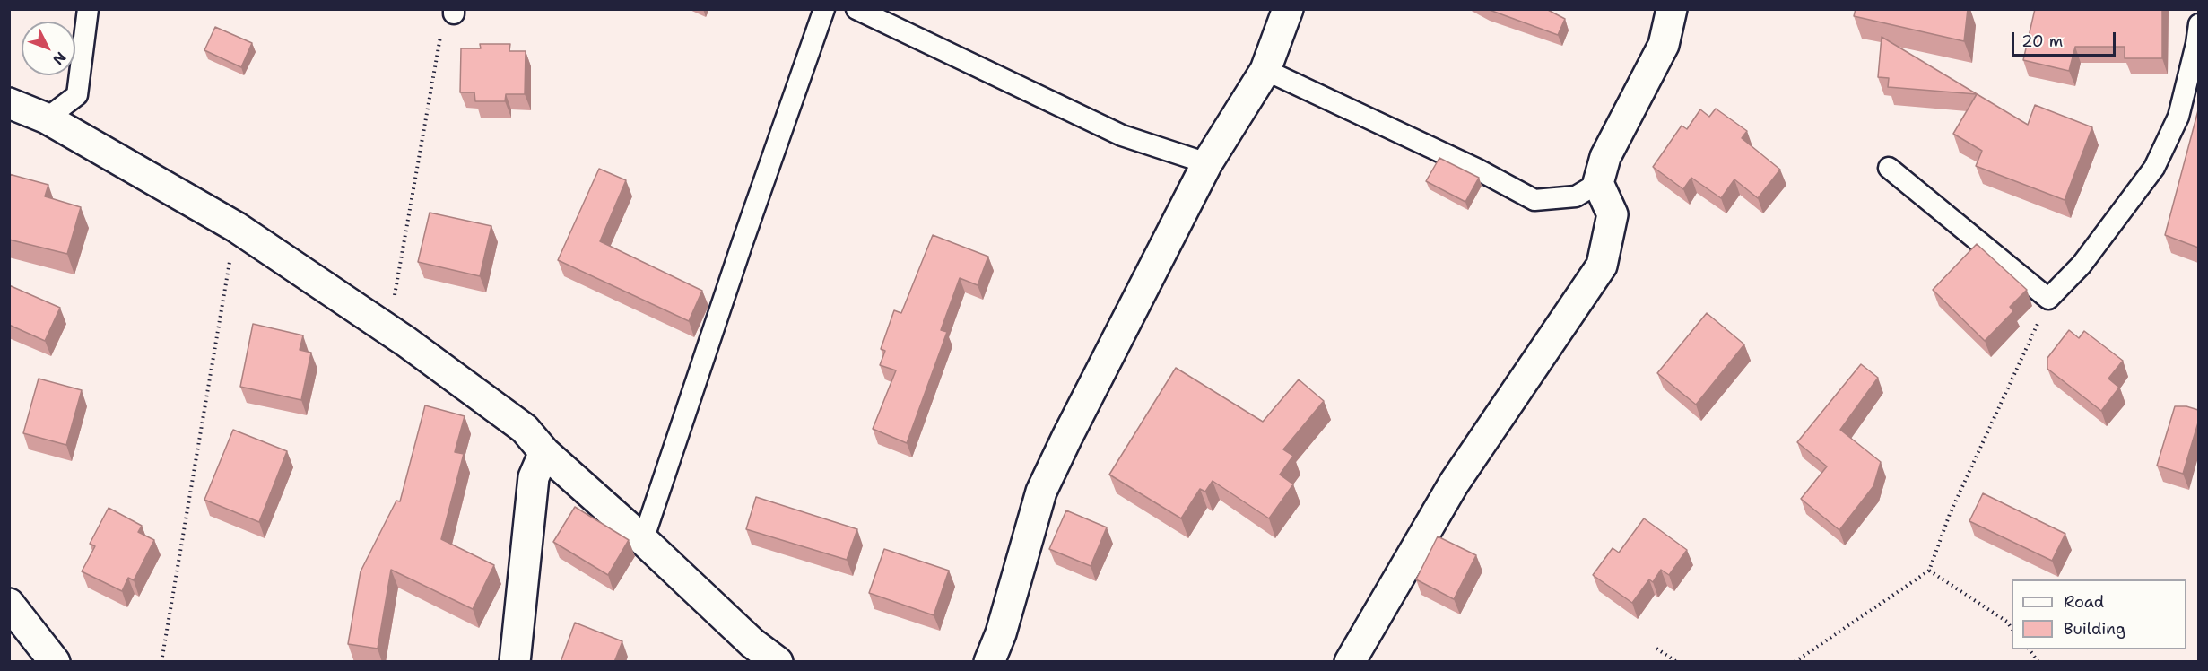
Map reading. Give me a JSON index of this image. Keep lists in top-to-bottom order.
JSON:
{
  "legend": ["Road", "Building"],
  "scale_bar": "20 m",
  "north": "bottom right"
}
